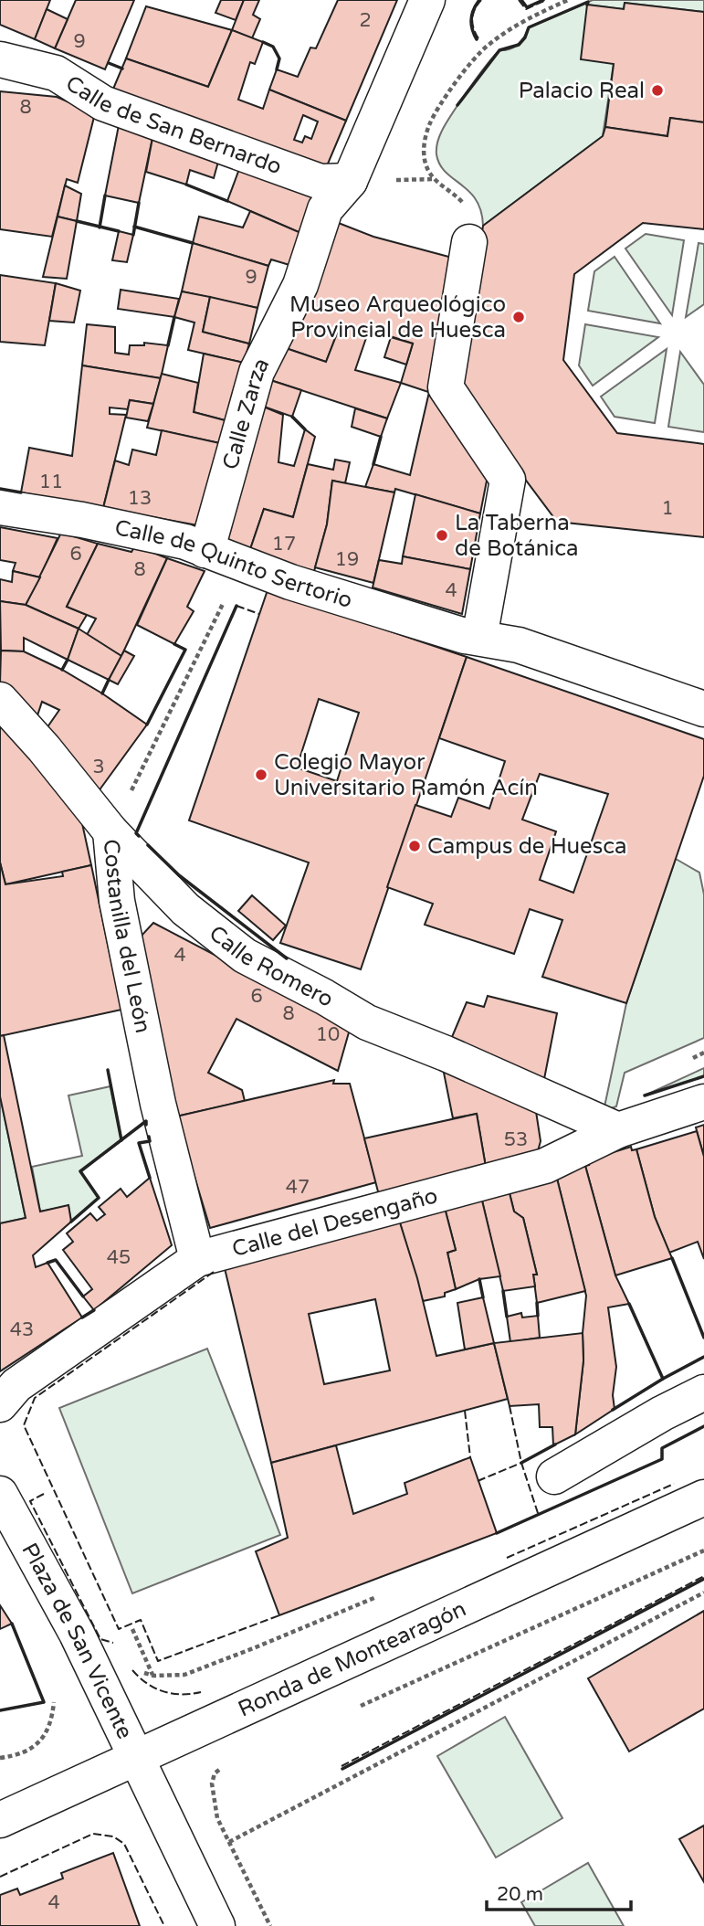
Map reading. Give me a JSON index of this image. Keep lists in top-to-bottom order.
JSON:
{
  "streets": {
    "street": [
      "Calle de San Bernardo",
      "Calle Zarza",
      "Calle de Quinto Sertorio",
      "Costanilla del León",
      "Calle Romero",
      "Calle del Desengaño",
      "Plaza de San Vicente",
      "Ronda de Montearagón"
    ]
  },
  "crossings": [
    ["Calle de San Bernardo", "Calle Zarza"],
    ["Calle Zarza", "Calle de Quinto Sertorio"],
    ["Costanilla del León", "Calle Romero"],
    ["Costanilla del León", "Calle del Desengaño"],
    ["Calle Romero", "Calle del Desengaño"],
    ["Plaza de San Vicente", "Ronda de Montearagón"]
  ],
  "places": [
    "Palacio Real",
    "Museo Arqueológico Provincial de Huesca",
    "La Taberna de Botánica",
    "Colegio Mayor Universitario Ramón Acín",
    "Campus de Huesca"
  ],
  "house_numbers": [
    "2",
    "9",
    "8",
    "9",
    "11",
    "13",
    "1",
    "17",
    "6",
    "19",
    "8",
    "4",
    "3",
    "4",
    "6",
    "8",
    "10",
    "53",
    "47",
    "45",
    "43",
    "4"
  ],
  "scale_bar": "20 m"
}
